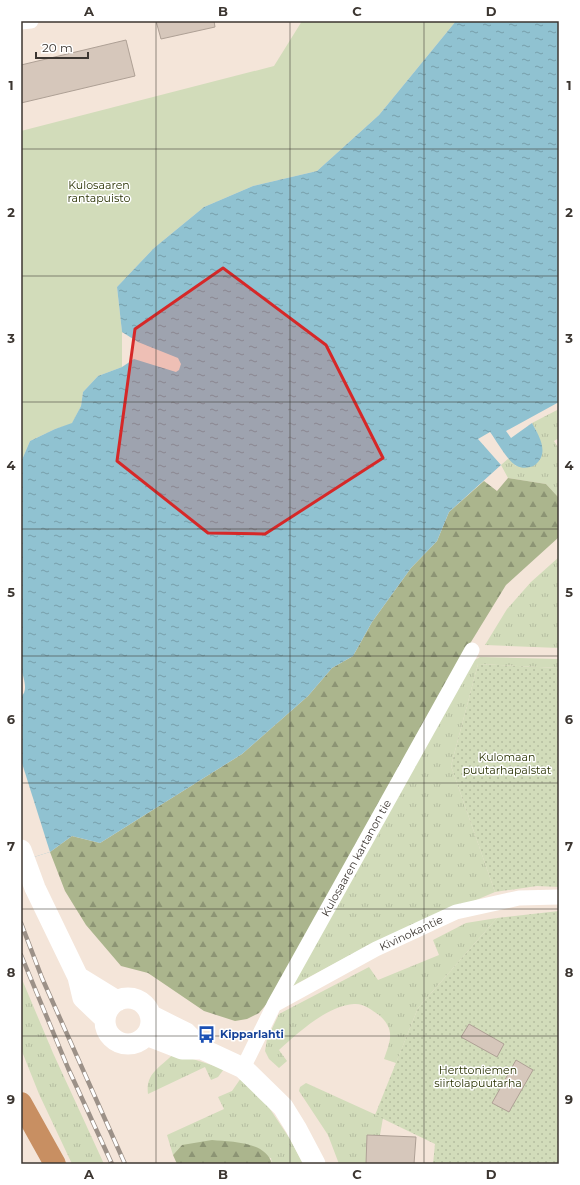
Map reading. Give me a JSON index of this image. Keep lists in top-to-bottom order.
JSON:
{
  "streets": {
    "street": ["Kulosaaren kartanon tie", "Kivinokantie"]
  },
  "crossings": [
    ["Kulosaaren kartanon tie", "Kivinokantie"]
  ],
  "parks": ["Kulosaaren rantapuisto", "Kulomaan puutarhapalstat", "Herttoniemen siirtolapuutarha"],
  "places": {
    "bus stop": ["Kipparlahti"]
  },
  "scale_bar": "20 m",
  "grid": {
    "columns": [
      "A",
      "B",
      "C",
      "D"
    ],
    "rows": [
      "1",
      "2",
      "3",
      "4",
      "5",
      "6",
      "7",
      "8",
      "9"
    ]
  }
}
